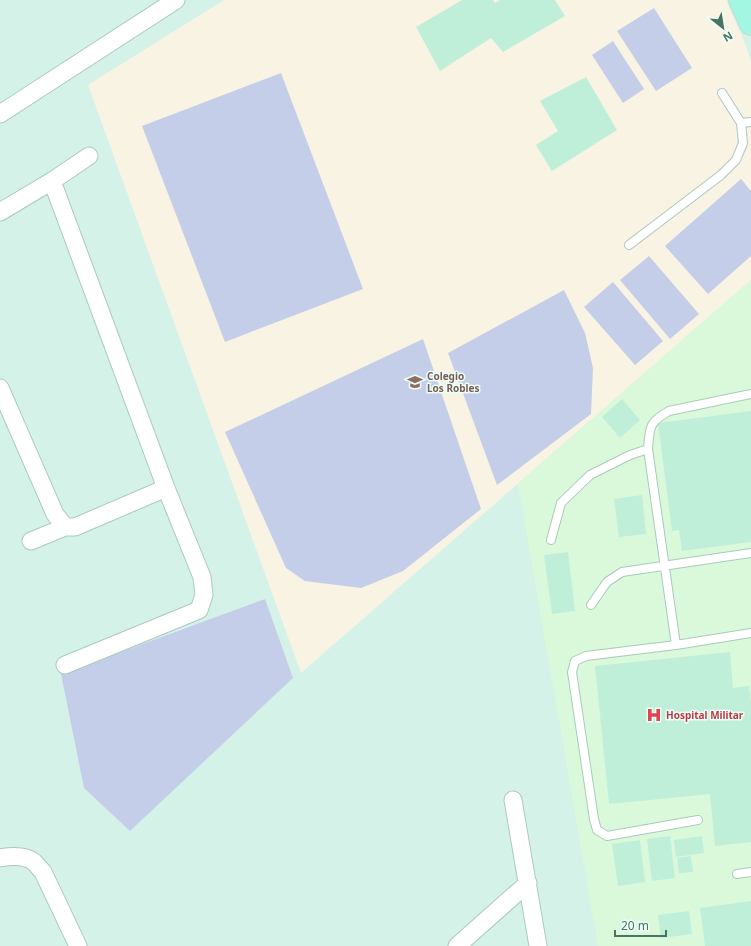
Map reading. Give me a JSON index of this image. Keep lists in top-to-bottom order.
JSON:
{
  "places": {
    "school or university": ["Colegio Los Robles"],
    "hospital": ["Hospital Militar"]
  },
  "scale_bar": "20 m",
  "north": "bottom right"
}
